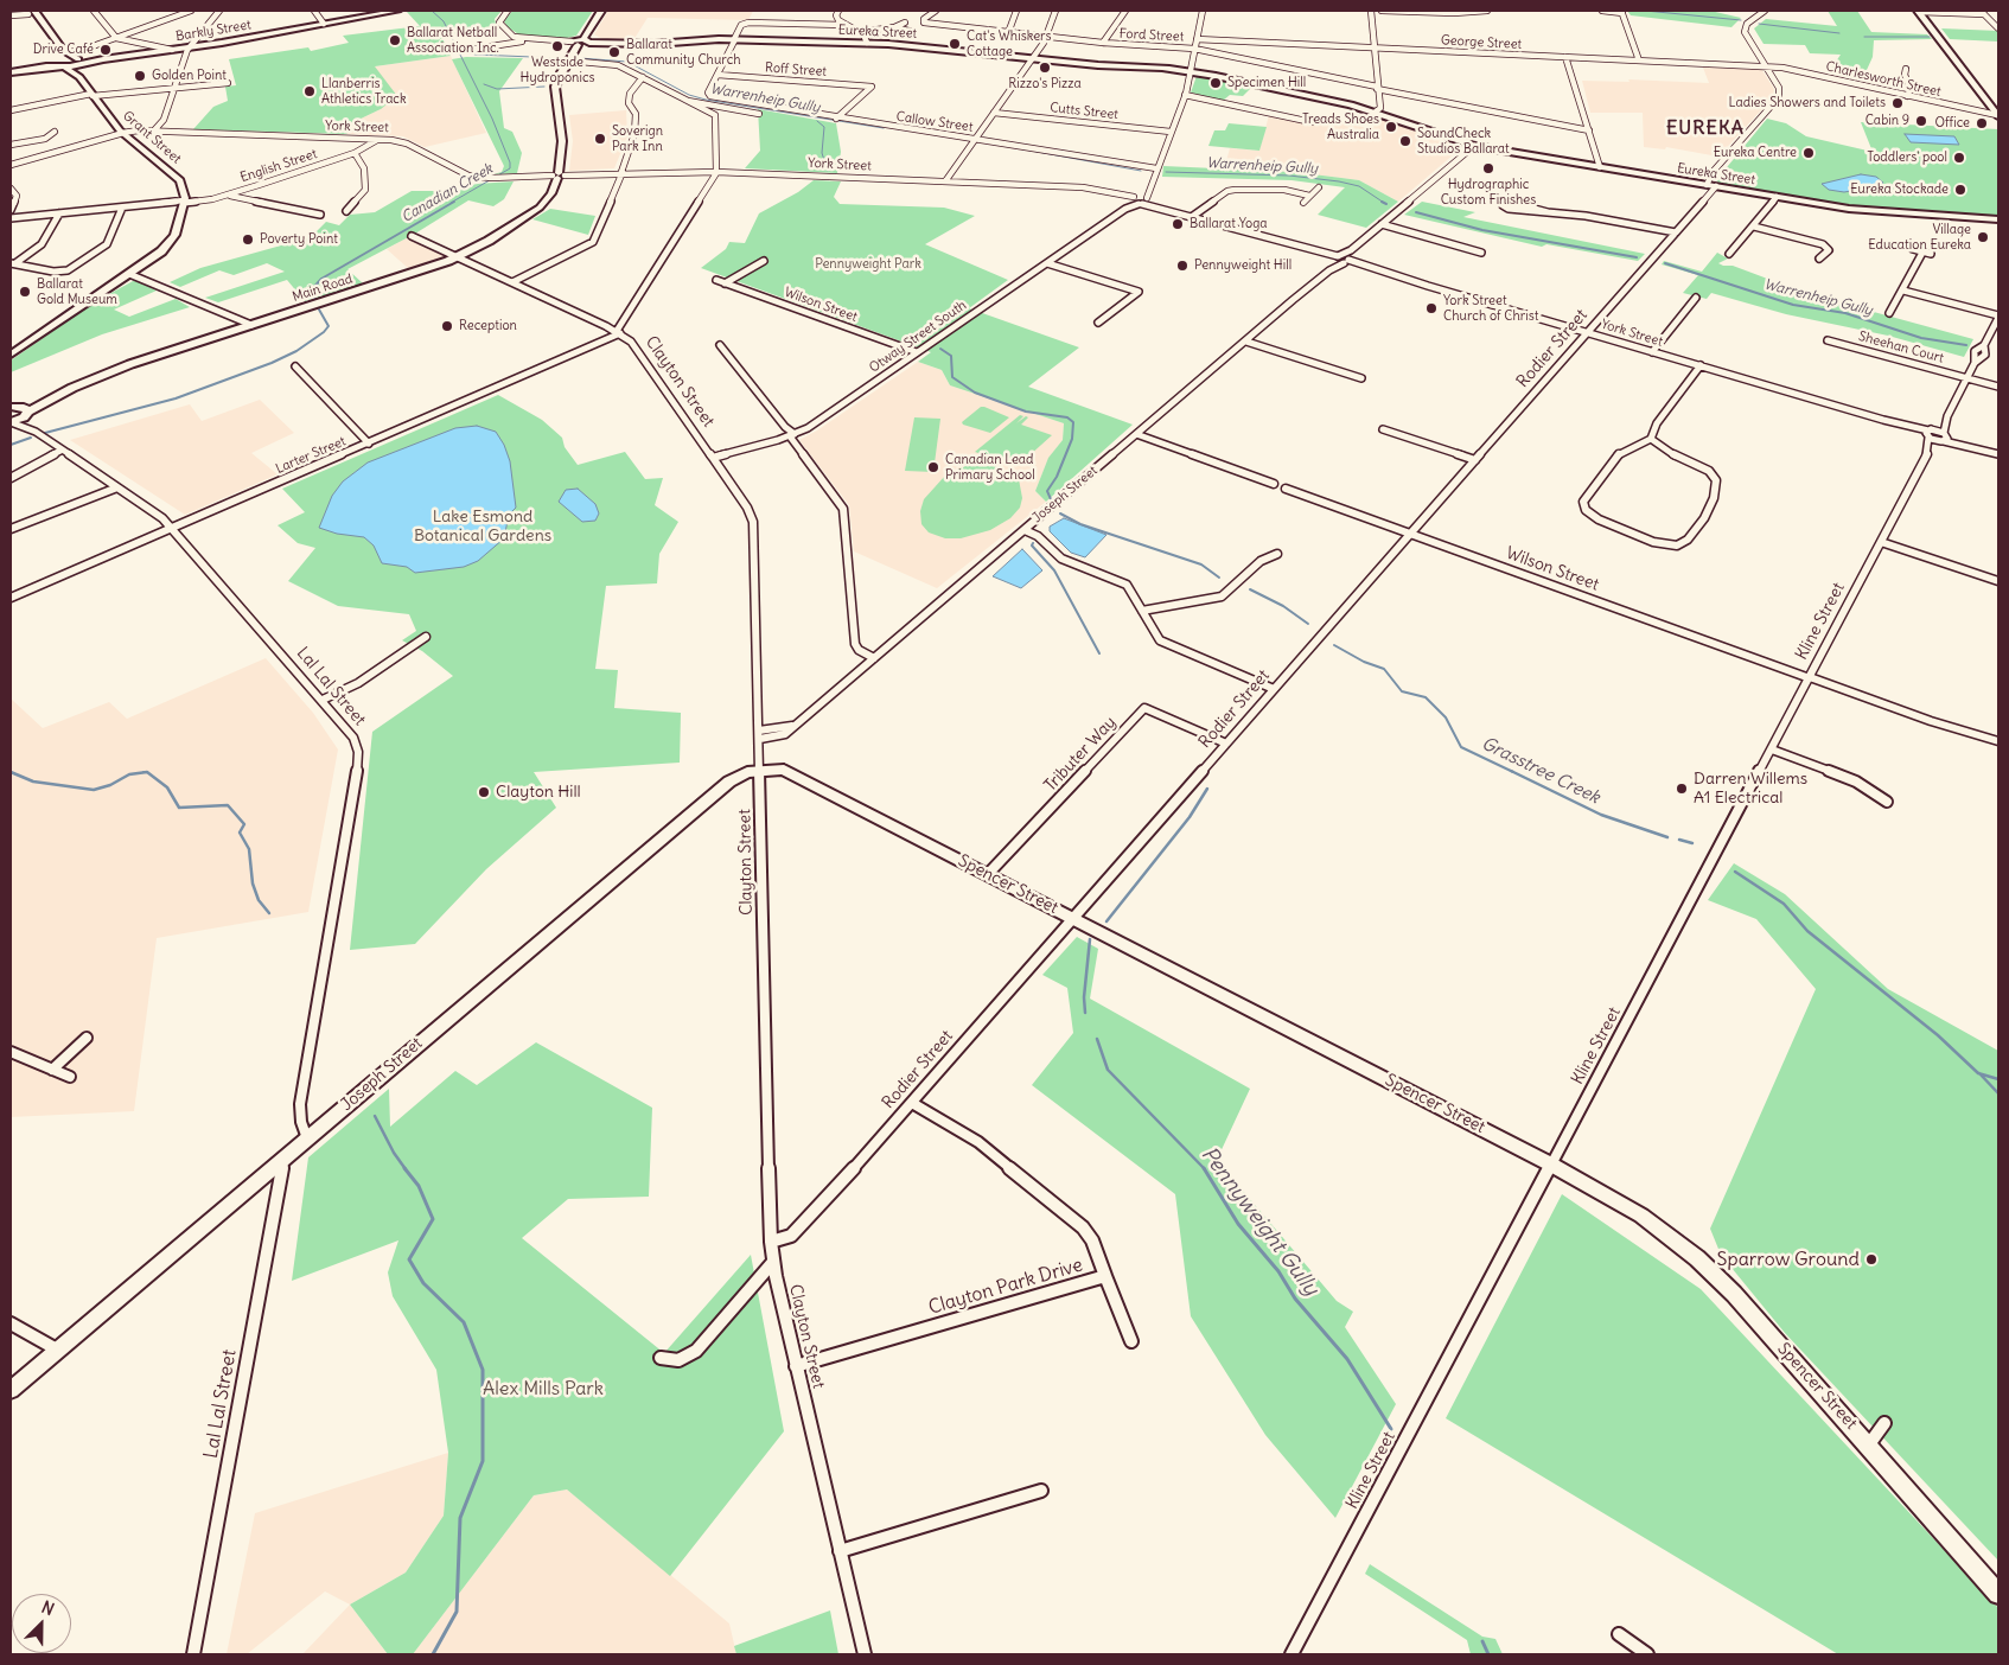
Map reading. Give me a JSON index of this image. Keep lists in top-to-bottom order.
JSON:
{
  "streets": {
    "street": [
      "Barkly Street",
      "Eureka Street",
      "Ford Street",
      "George Street",
      "Roff Street",
      "Charlesworth Street",
      "Cutts Street",
      "Callow Street",
      "York Street",
      "Grant Street",
      "English Street",
      "Main Road",
      "Wilson Street",
      "Otway Street South",
      "Sheehan Court",
      "Rodier Street",
      "Clayton Street",
      "Larter Street",
      "Joseph Street",
      "Kline Street",
      "Lal Lal Street",
      "Tributer Way",
      "Spencer Street",
      "Clayton Park Drive"
    ]
  },
  "crossings": [
    ["Barkly Street", "Grant Street"],
    ["Eureka Street", "Main Road"],
    ["Eureka Street", "Rodier Street"],
    ["George Street", "Charlesworth Street"],
    ["George Street", "Rodier Street"],
    ["Roff Street", "Callow Street"],
    ["Charlesworth Street", "Rodier Street"],
    ["York Street", "Grant Street"],
    ["York Street", "English Street"],
    ["York Street", "Main Road"],
    ["York Street", "Otway Street South"],
    ["York Street", "Rodier Street"],
    ["York Street", "Joseph Street"],
    ["York Street", "Kline Street"],
    ["Grant Street", "English Street"],
    ["Main Road", "Clayton Street"],
    ["Main Road", "Lal Lal Street"],
    ["Wilson Street", "Otway Street South"],
    ["Wilson Street", "Rodier Street"],
    ["Wilson Street", "Kline Street"],
    ["Otway Street South", "Clayton Street"],
    ["Rodier Street", "Clayton Street"],
    ["Rodier Street", "Tributer Way"],
    ["Rodier Street", "Spencer Street"],
    ["Rodier Street", "Clayton Park Drive"],
    ["Clayton Street", "Larter Street"],
    ["Clayton Street", "Joseph Street"],
    ["Clayton Street", "Spencer Street"],
    ["Clayton Street", "Clayton Park Drive"],
    ["Larter Street", "Lal Lal Street"],
    ["Joseph Street", "Lal Lal Street"],
    ["Joseph Street", "Spencer Street"],
    ["Kline Street", "Spencer Street"],
    ["Tributer Way", "Spencer Street"]
  ],
  "districts": ["EUREKA"],
  "water": [
    "Warrenheip Gully",
    "Canadian Creek",
    "Grasstree Creek",
    "Pennyweight Gully"
  ],
  "parks": ["Pennyweight Park", "Lake Esmond Botanical Gardens", "Alex Mills Park"],
  "places": [
    "Ballarat Netball Association Inc.",
    "Cat's Whiskers Cottage",
    "Westside Hydroponics",
    "Drive Café",
    "Ballarat Community Church",
    "Rizzo's Pizza",
    "Golden Point",
    "Specimen Hill",
    "Llanberris Athletics Track",
    "Ladies Showers and Toilets",
    "Cabin 9",
    "Office",
    "Treads Shoes Australia",
    "Soverign Park Inn",
    "SoundCheck Studios Ballarat",
    "Eureka Centre",
    "Toddlers' pool",
    "Hydrographic Custom Finishes",
    "Eureka Stockade",
    "Ballarat Yoga",
    "Village Education Eureka",
    "Poverty Point",
    "Pennyweight Hill",
    "Ballarat Gold Museum",
    "York Street Church of Christ",
    "Reception",
    "Canadian Lead Primary School",
    "Darren Willems A1 Electrical",
    "Clayton Hill",
    "Sparrow Ground"
  ],
  "north": "top right"
}
